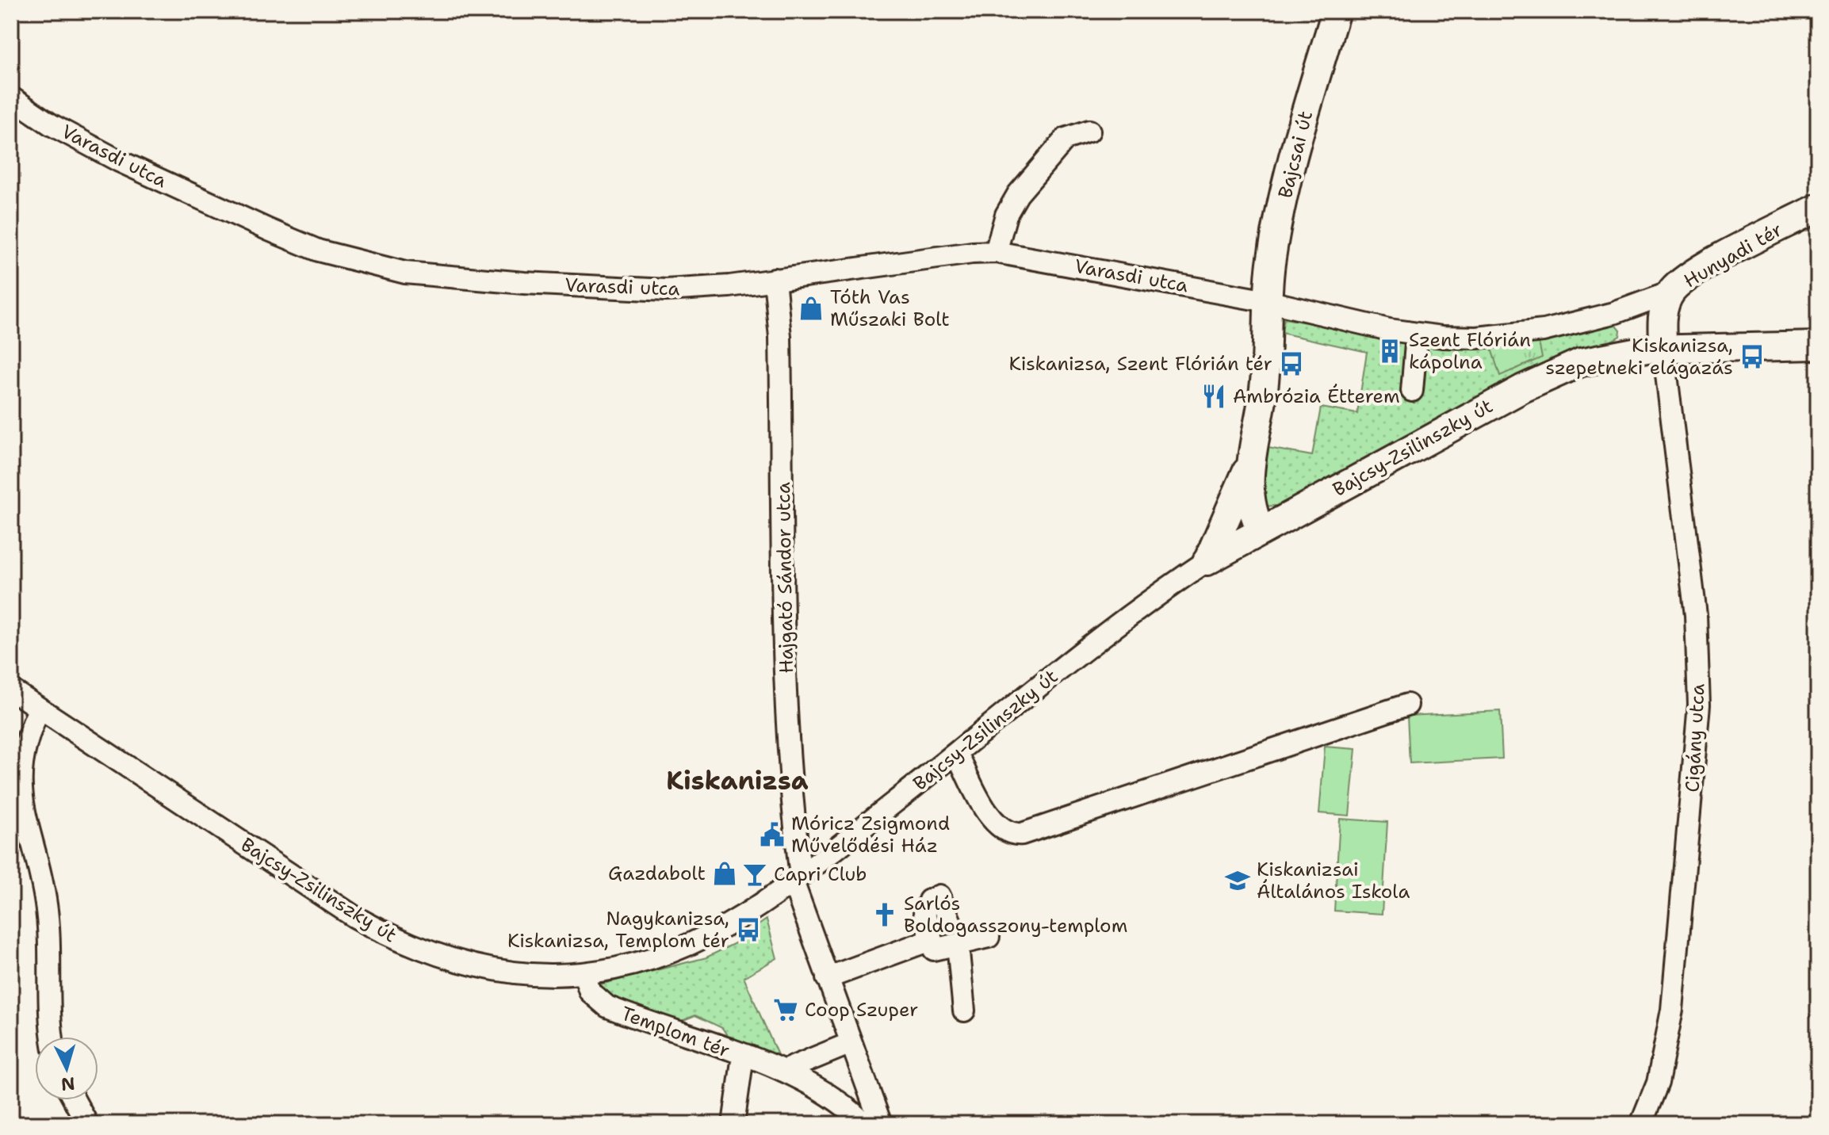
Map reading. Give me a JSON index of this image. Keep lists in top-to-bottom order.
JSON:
{
  "streets": {
    "main road": ["Bajcsai út", "Hunyadi tér", "Bajcsy-Zsilinszky út"],
    "street": [
      "Varasdi utca",
      "Hajgató Sándor utca",
      "Cigány utca",
      "Templom tér"
    ]
  },
  "crossings": [
    ["Bajcsai út", "Varasdi utca"],
    ["Varasdi utca", "Hunyadi tér"],
    ["Varasdi utca", "Hajgató Sándor utca"],
    ["Hunyadi tér", "Bajcsy-Zsilinszky út"],
    ["Hunyadi tér", "Cigány utca"],
    ["Bajcsy-Zsilinszky út", "Hajgató Sándor utca"],
    ["Bajcsy-Zsilinszky út", "Cigány utca"],
    ["Bajcsy-Zsilinszky út", "Templom tér"]
  ],
  "districts": ["Kiskanizsa"],
  "places": {
    "shop": ["Tóth Vas Műszaki Bolt", "Gazdabolt"],
    "building": ["Szent Flórián kápolna"],
    "bus stop": ["Kiskanizsa, szepetneki elágazás", "Kiskanizsa, Szent Flórián tér", "Nagykanizsa, Kiskanizsa, Templom tér"],
    "restaurant": ["Ambrózia Étterem"],
    "public building": ["Móricz Zsigmond Művelődési Ház"],
    "bar": ["Capri Club"],
    "school or university": ["Kiskanizsai Általános Iskola"],
    "church": ["Sarlós Boldogasszony-templom"],
    "supermarket": ["Coop Szuper"]
  },
  "north": "bottom"
}
